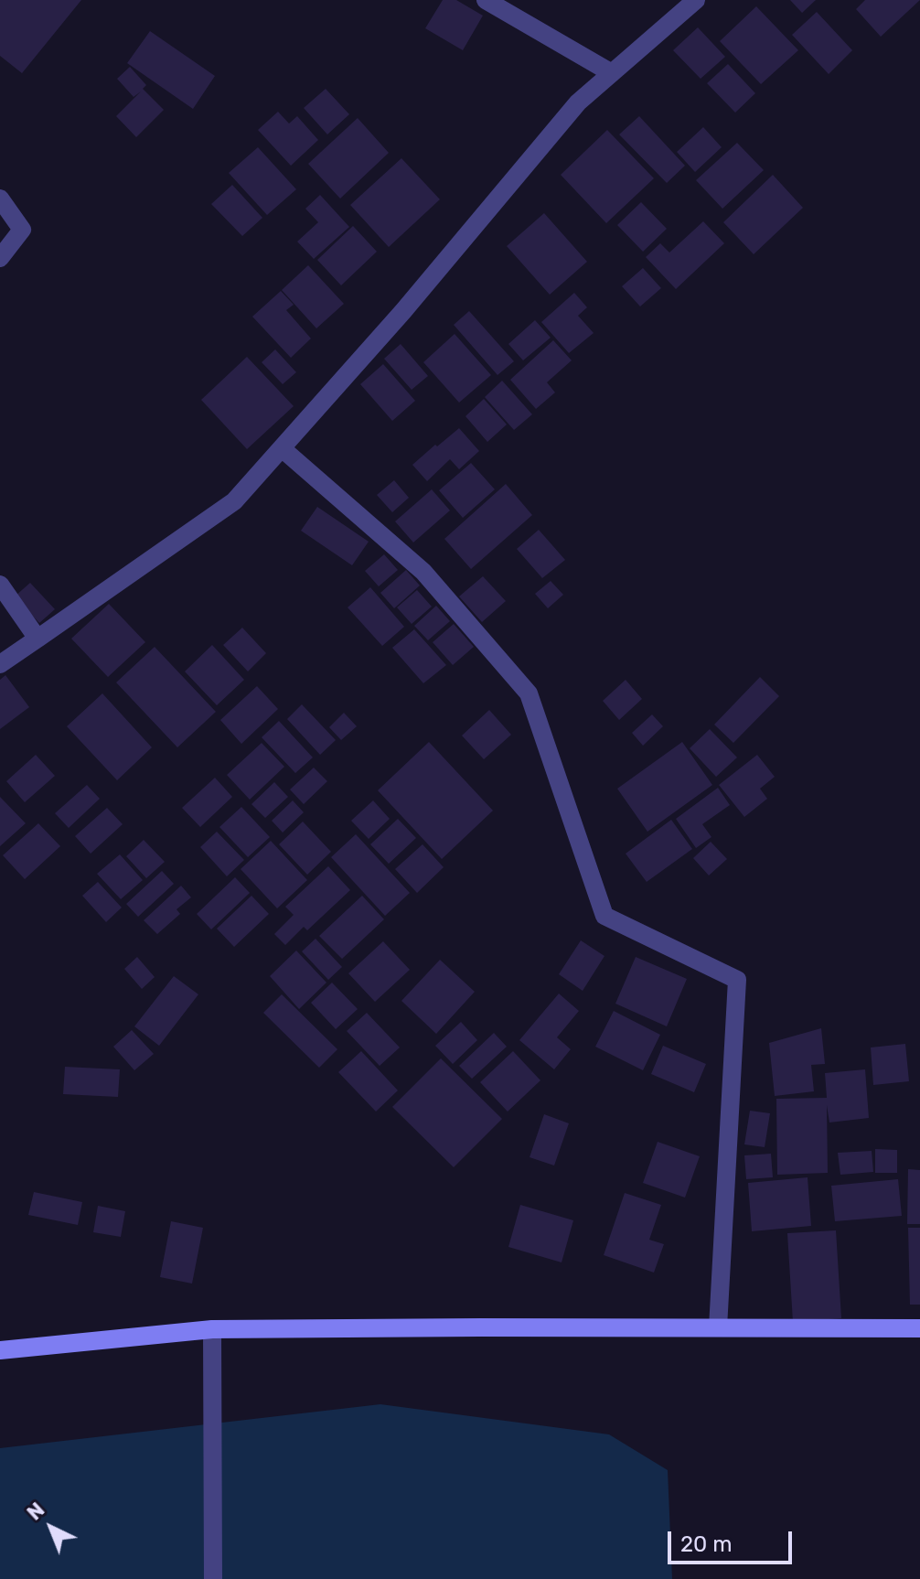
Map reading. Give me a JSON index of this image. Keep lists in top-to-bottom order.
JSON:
{
  "scale_bar": "20 m",
  "north": "top left"
}
